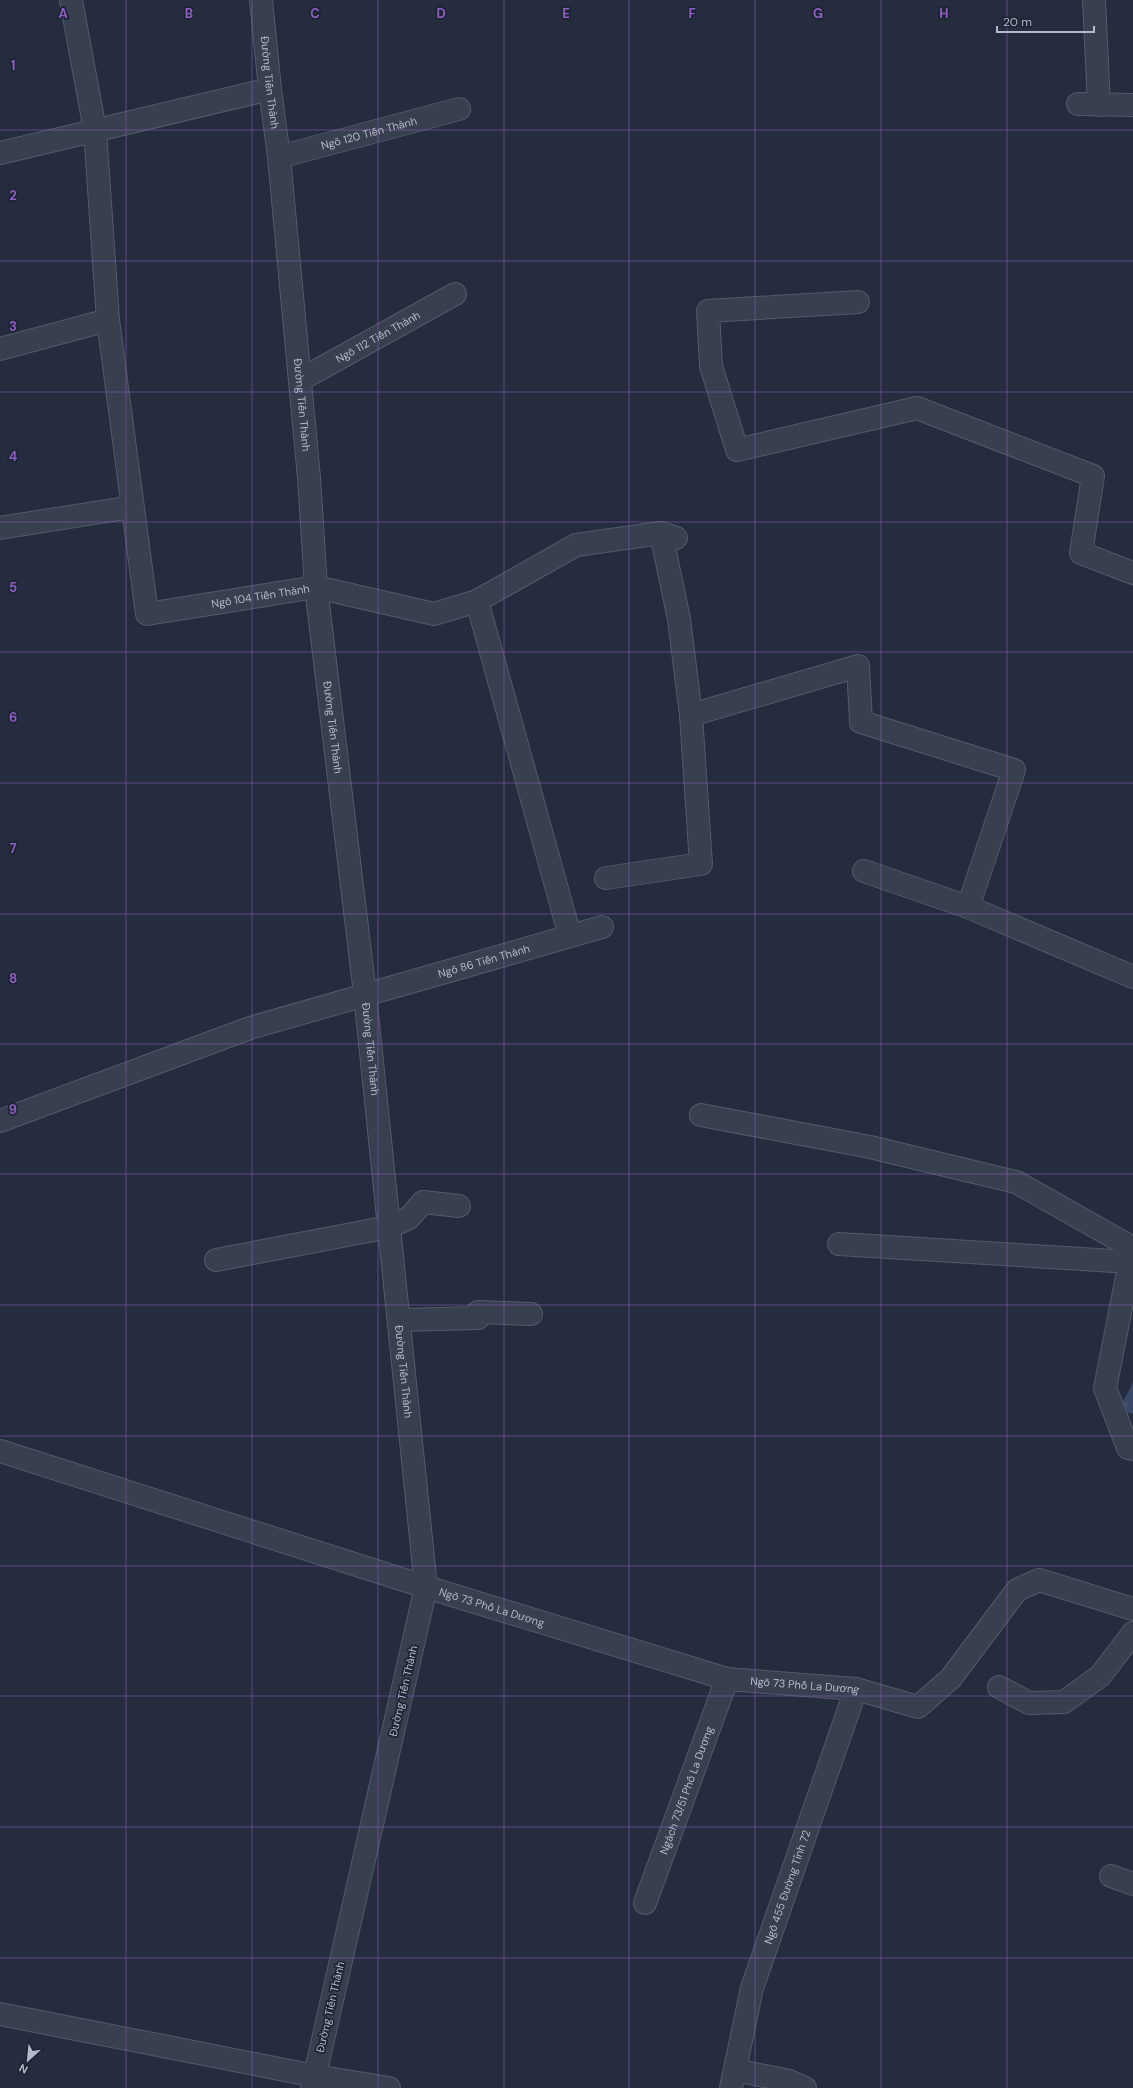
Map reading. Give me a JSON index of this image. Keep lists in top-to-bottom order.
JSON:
{
  "streets": {
    "street": [
      "Đường Tiến Thành",
      "Ngõ 120 Tiến Thành",
      "Ngõ 112 Tiến Thành",
      "Ngõ 104 Tiến Thành",
      "Ngõ 86 Tiến Thành",
      "Ngõ 73 Phố La Dương",
      "Ngách 73/51 Phố La Dương",
      "Ngõ 455 Đường Tỉnh 72"
    ]
  },
  "crossings": [
    ["Đường Tiến Thành", "Ngõ 120 Tiến Thành"],
    ["Đường Tiến Thành", "Ngõ 112 Tiến Thành"],
    ["Đường Tiến Thành", "Ngõ 104 Tiến Thành"],
    ["Đường Tiến Thành", "Ngõ 86 Tiến Thành"],
    ["Đường Tiến Thành", "Ngõ 73 Phố La Dương"],
    ["Ngõ 73 Phố La Dương", "Ngách 73/51 Phố La Dương"],
    ["Ngõ 73 Phố La Dương", "Ngõ 455 Đường Tỉnh 72"]
  ],
  "scale_bar": "20 m",
  "north": "bottom left",
  "grid": {
    "columns": [
      "A",
      "B",
      "C",
      "D",
      "E",
      "F",
      "G",
      "H"
    ],
    "rows": [
      "1",
      "2",
      "3",
      "4",
      "5",
      "6",
      "7",
      "8",
      "9"
    ]
  }
}
